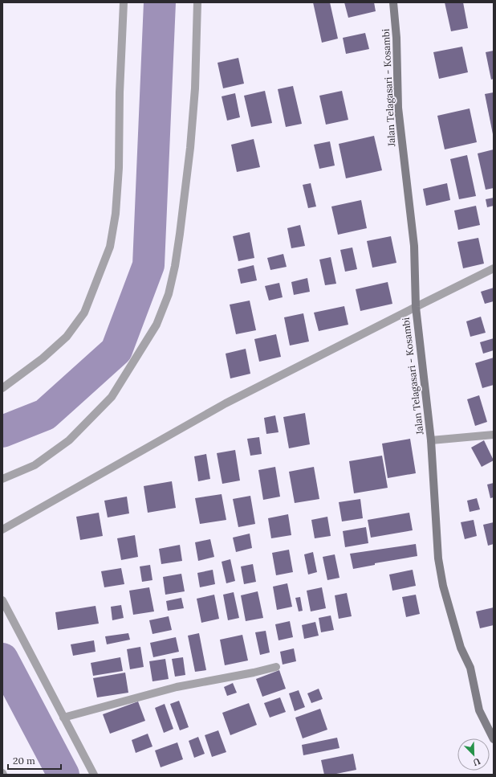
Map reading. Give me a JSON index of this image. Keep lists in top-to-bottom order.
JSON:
{
  "streets": {
    "main road": ["Jalan Telagasari - Kosambi"]
  },
  "scale_bar": "20 m",
  "north": "bottom right"
}
